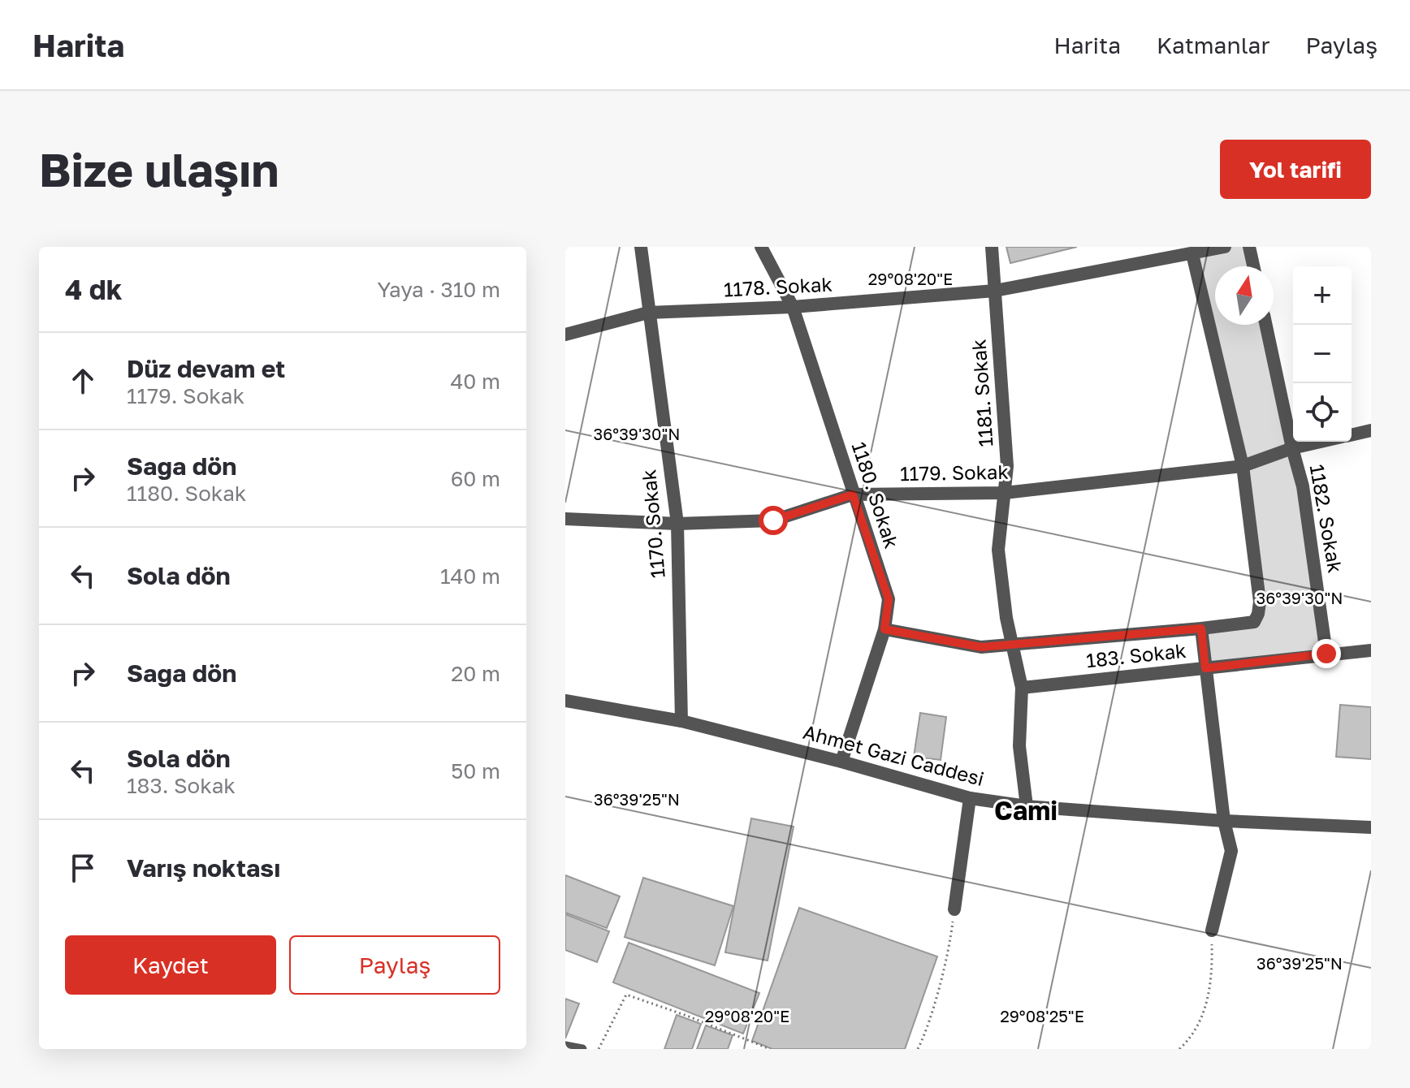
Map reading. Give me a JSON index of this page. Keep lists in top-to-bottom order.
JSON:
{
  "streets": {
    "street": [
      "1178. Sokak",
      "1181. Sokak",
      "1179. Sokak",
      "1180. Sokak",
      "1182. Sokak",
      "1170. Sokak",
      "183. Sokak",
      "Ahmet Gazi Caddesi"
    ]
  },
  "crossings": [
    ["1178. Sokak", "1181. Sokak"],
    ["1178. Sokak", "1180. Sokak"],
    ["1178. Sokak", "1170. Sokak"],
    ["1181. Sokak", "1179. Sokak"],
    ["1181. Sokak", "183. Sokak"],
    ["1181. Sokak", "Ahmet Gazi Caddesi"],
    ["1179. Sokak", "1180. Sokak"],
    ["1179. Sokak", "1182. Sokak"],
    ["1179. Sokak", "1170. Sokak"],
    ["1180. Sokak", "Ahmet Gazi Caddesi"],
    ["1182. Sokak", "183. Sokak"],
    ["1170. Sokak", "Ahmet Gazi Caddesi"]
  ],
  "districts": ["Cami"],
  "north": "top",
  "page": {
    "header": "Harita",
    "nav": ["Harita", "Katmanlar", "Paylaş"],
    "buttons": [
      "Yol tarifi",
      ["Kaydet", "Paylaş"]
    ],
    "title": "Bize ulaşın",
    "heading": ["4 dk", "Yaya · 310 m"],
    "map_buttons": ["+", "−"],
    "list": [
      ["Düz devam et", "1179. Sokak", "40 m"],
      ["Sağa dön", "1180. Sokak", "60 m"],
      ["Sola dön", "140 m"],
      ["Sağa dön", "20 m"],
      ["Sola dön", "183. Sokak", "50 m"],
      "Varış noktası"
    ]
  },
  "coordinates": [
    "29°08'20\"E",
    "36°39'30\"N",
    "36°39'25\"N",
    "29°08'25\"E"
  ]
}
